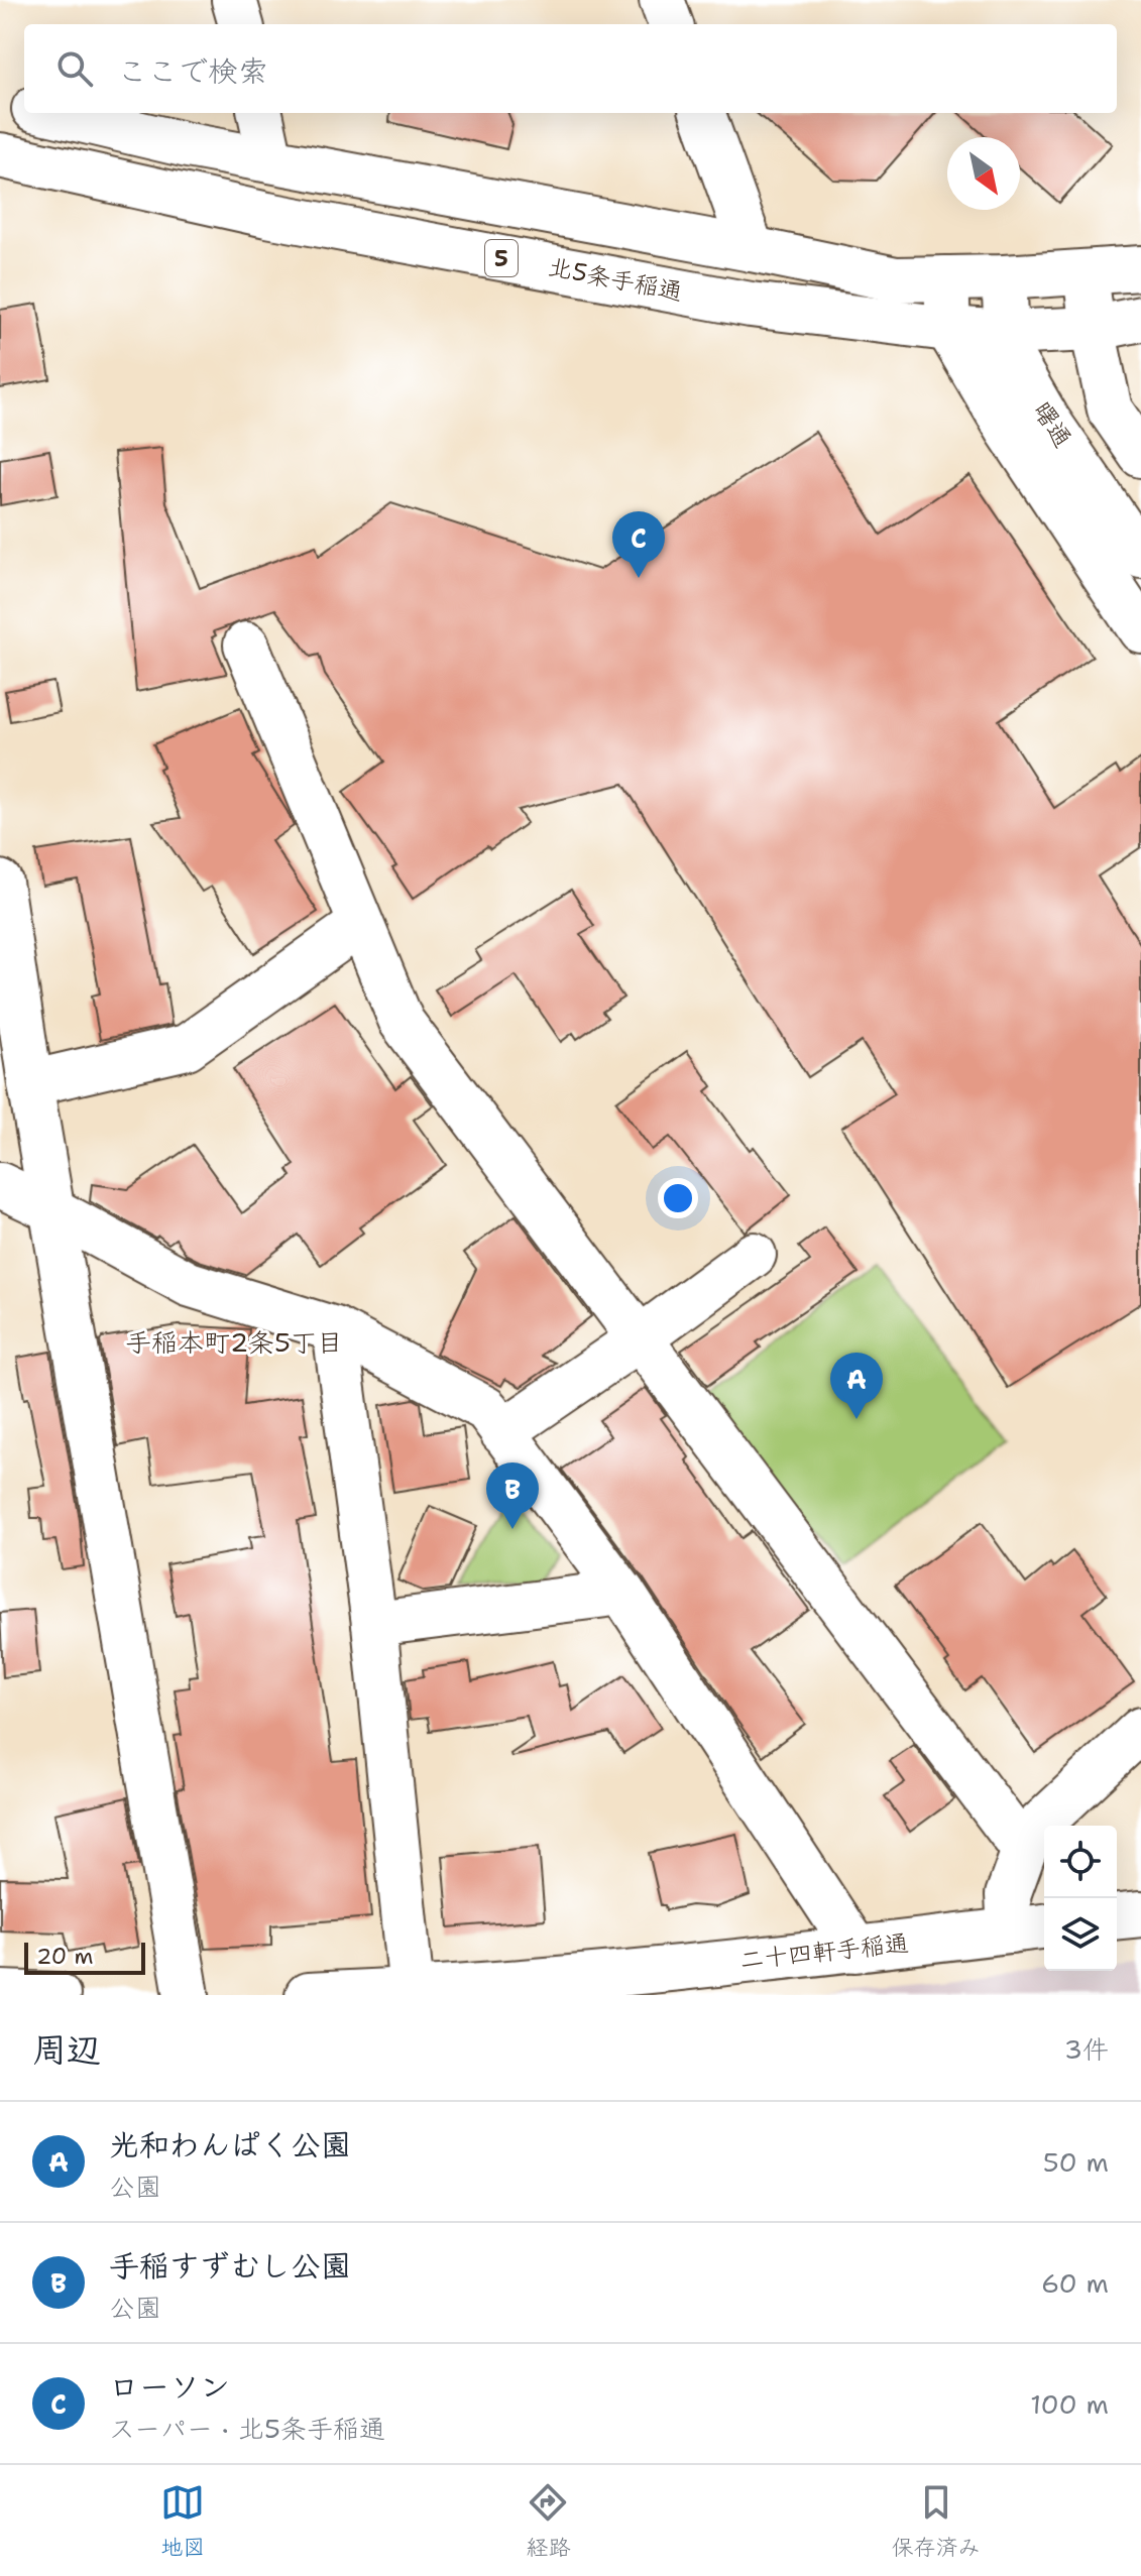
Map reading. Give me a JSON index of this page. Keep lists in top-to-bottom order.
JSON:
{
  "streets": {
    "main road": [
      "5",
      "北5条手稲通",
      "曙通",
      "二十四軒手稲通"
    ]
  },
  "crossings": [
    ["5", "曙通"],
    ["北5条手稲通", "曙通"]
  ],
  "districts": ["手稲本町2条5丁目"],
  "scale_bar": "20 m",
  "north": "bottom right",
  "page": {
    "search": "ここで検索",
    "pins": ["C", "A", "B"],
    "scale": "20 m",
    "heading": ["周辺", "3件"],
    "list": [
      {
        "mark": "A",
        "name": "光和わんぱく公園",
        "note": "公園",
        "value": "50 m"
      },
      {
        "mark": "B",
        "name": "手稲すずむし公園",
        "note": "公園",
        "value": "60 m"
      },
      {
        "mark": "C",
        "name": "ローソン",
        "note": "スーパー · 北5条手稲通",
        "value": "100 m"
      }
    ],
    "nav": ["地図", "経路", "保存済み"]
  }
}
